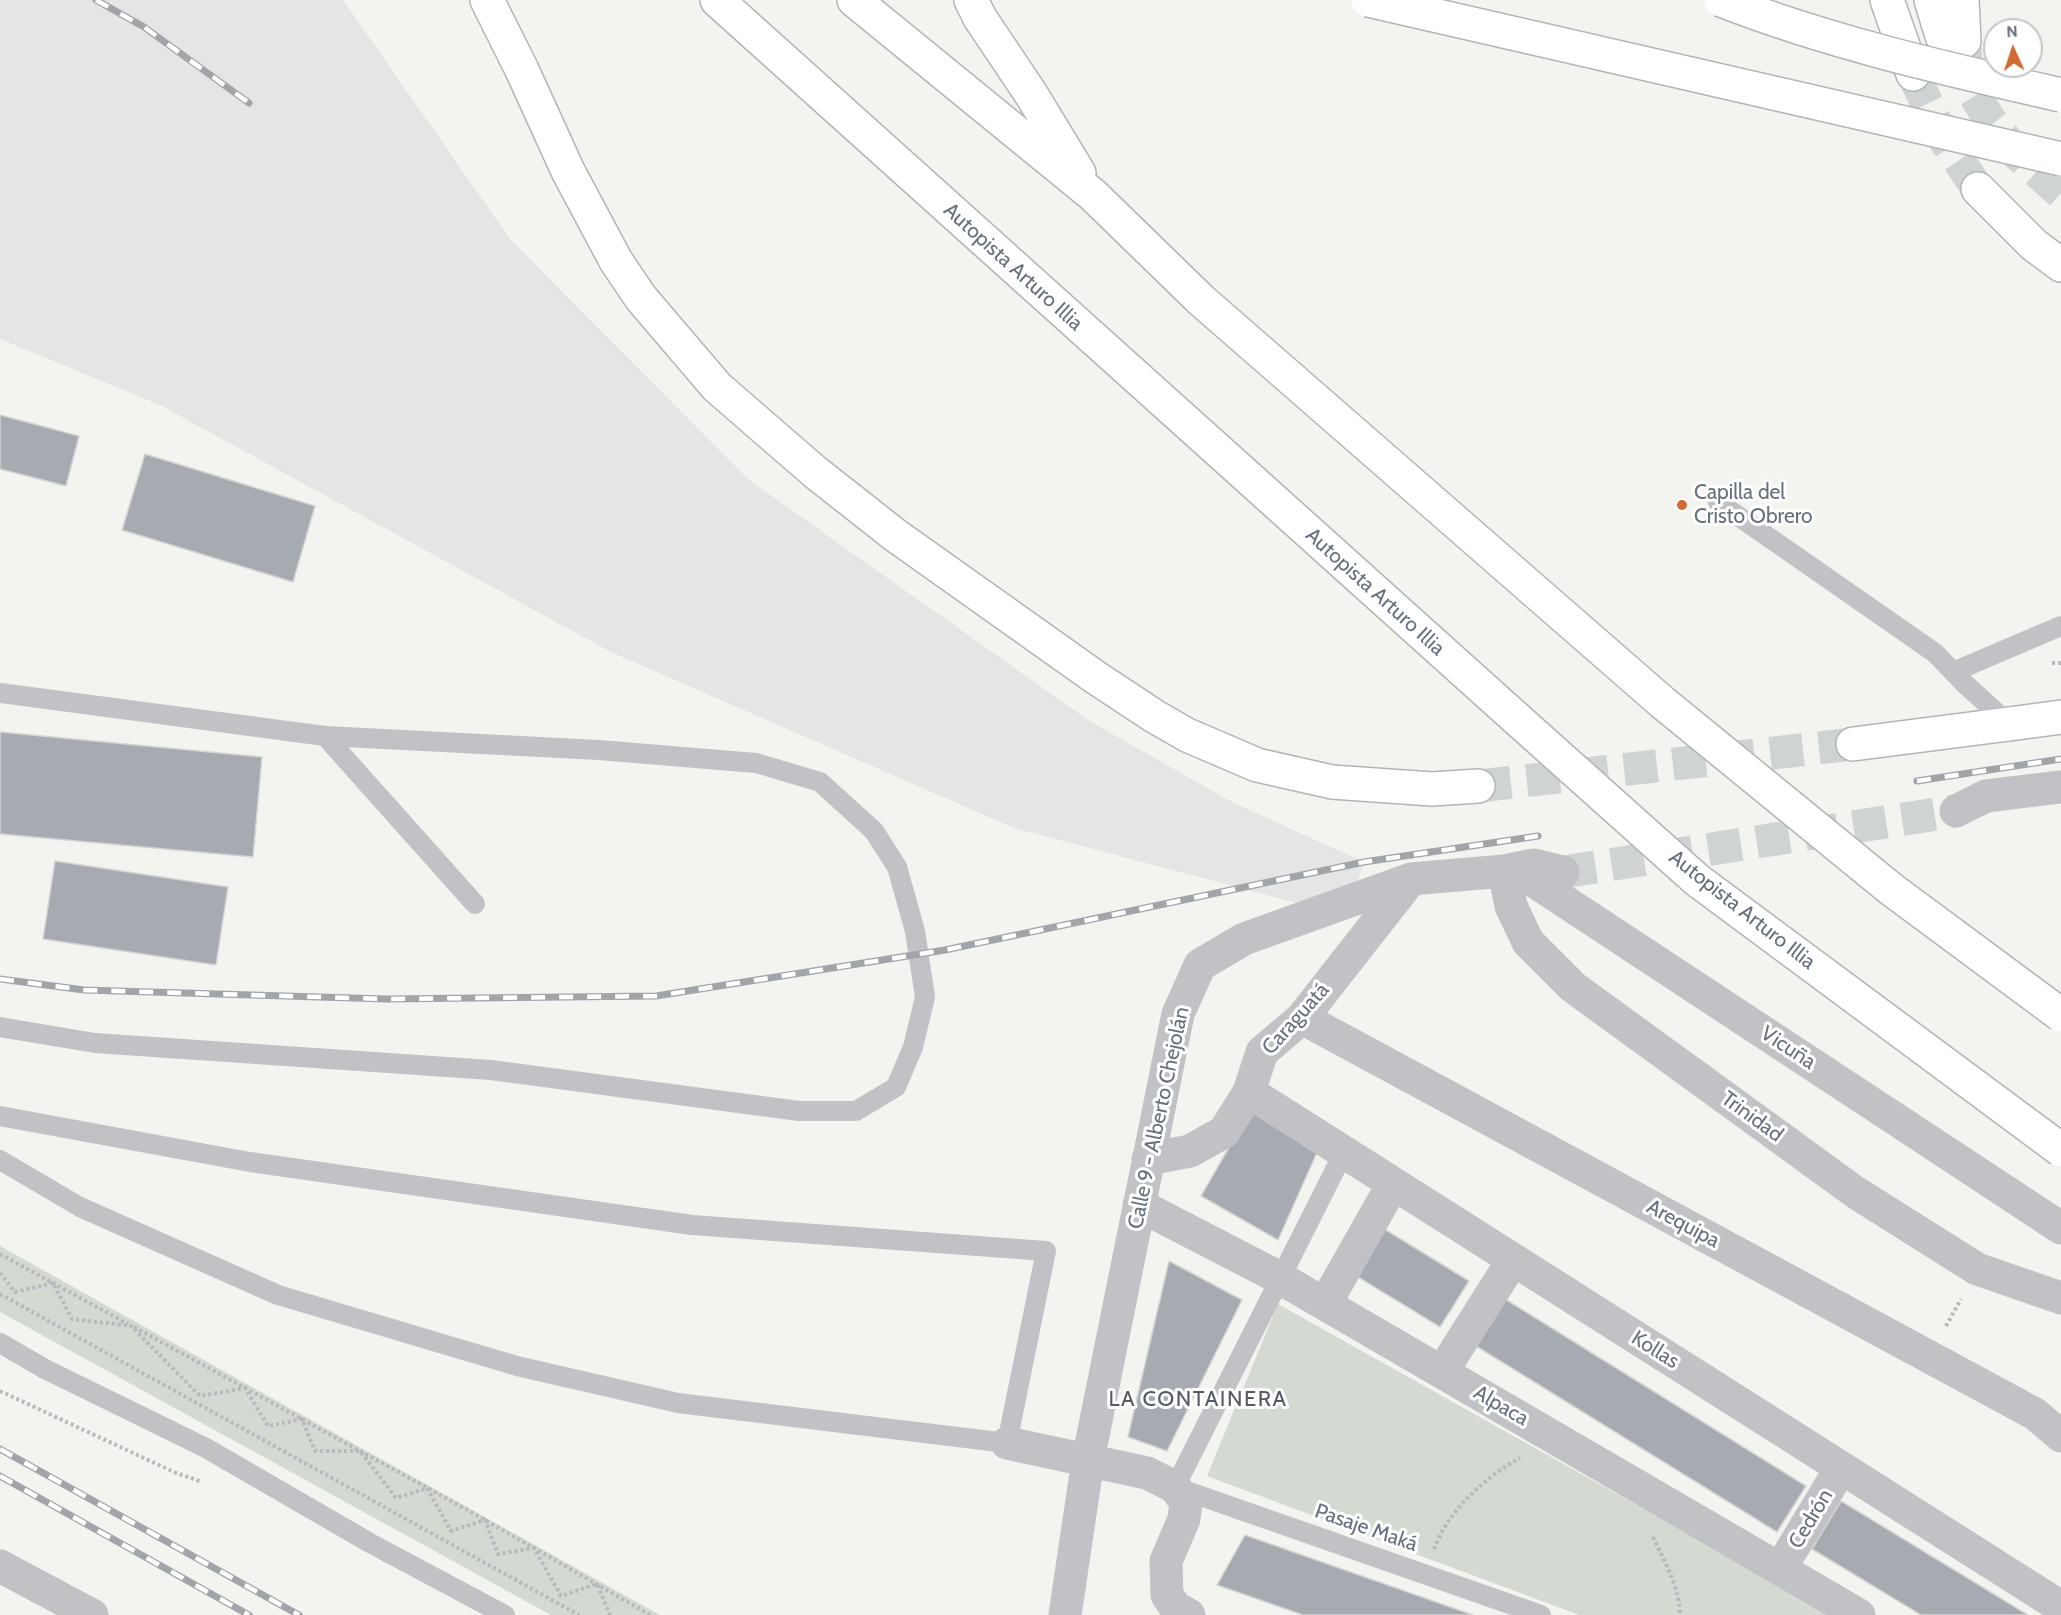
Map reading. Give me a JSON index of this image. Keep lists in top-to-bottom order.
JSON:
{
  "streets": {
    "main road": ["Autopista Arturo Illia"],
    "street": [
      "Caraguatá",
      "Vicuña",
      "Trinidad",
      "Calle 9 - Alberto Chejolán",
      "Arequipa",
      "Kollas",
      "Alpaca",
      "Cedrón"
    ],
    "lane": ["Pasaje Maká"]
  },
  "crossings": [
    ["Caraguatá", "Calle 9 - Alberto Chejolán"],
    ["Caraguatá", "Arequipa"],
    ["Caraguatá", "Kollas"],
    ["Vicuña", "Trinidad"],
    ["Vicuña", "Calle 9 - Alberto Chejolán"],
    ["Trinidad", "Calle 9 - Alberto Chejolán"],
    ["Calle 9 - Alberto Chejolán", "Alpaca"],
    ["Kollas", "Cedrón"],
    ["Alpaca", "Cedrón"]
  ],
  "districts": ["LA CONTAINERA"],
  "places": ["Capilla del Cristo Obrero"],
  "north": "top"
}
